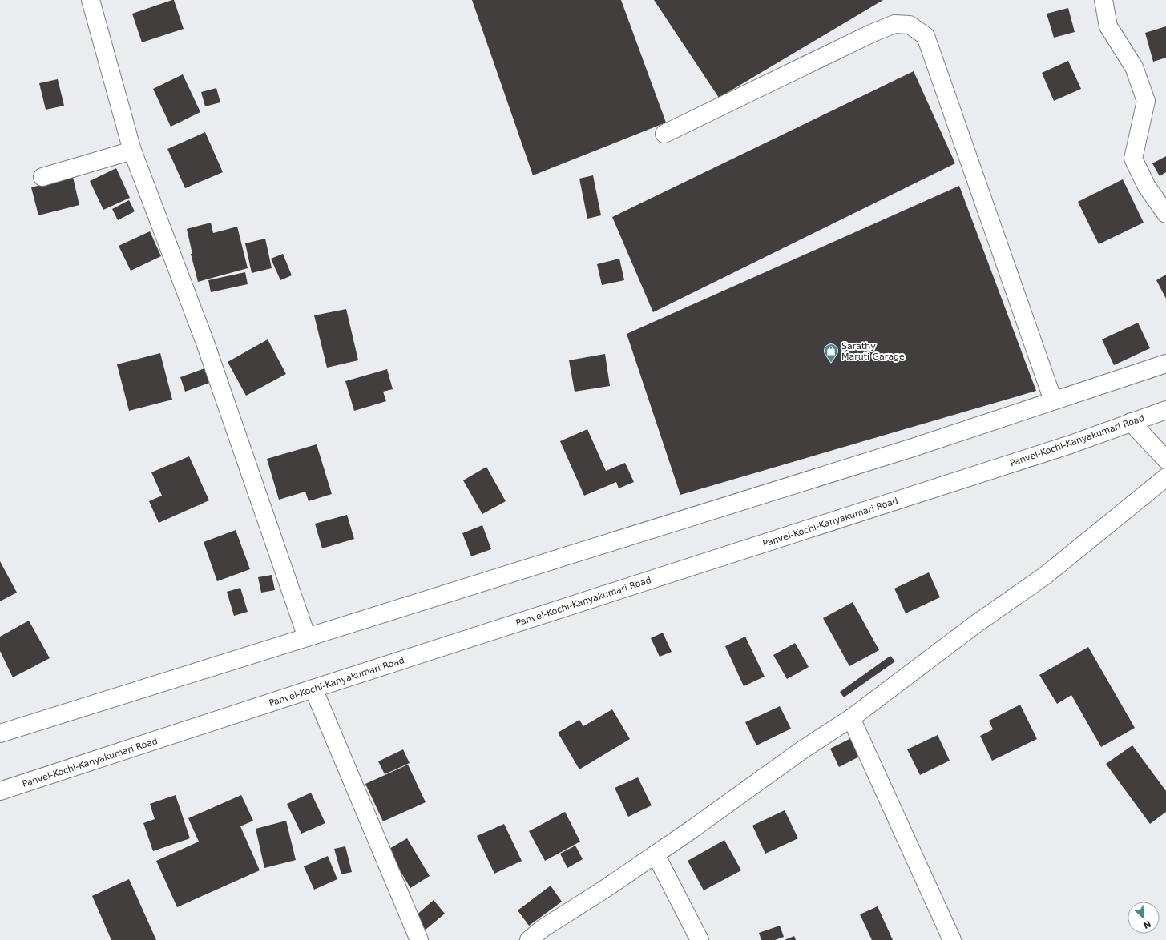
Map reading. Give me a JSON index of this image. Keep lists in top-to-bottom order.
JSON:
{
  "streets": {
    "main road": ["Panvel-Kochi-Kanyakumari Road"]
  },
  "places": {
    "shop": ["Sarathy Maruti Garage"]
  },
  "north": "bottom right"
}
